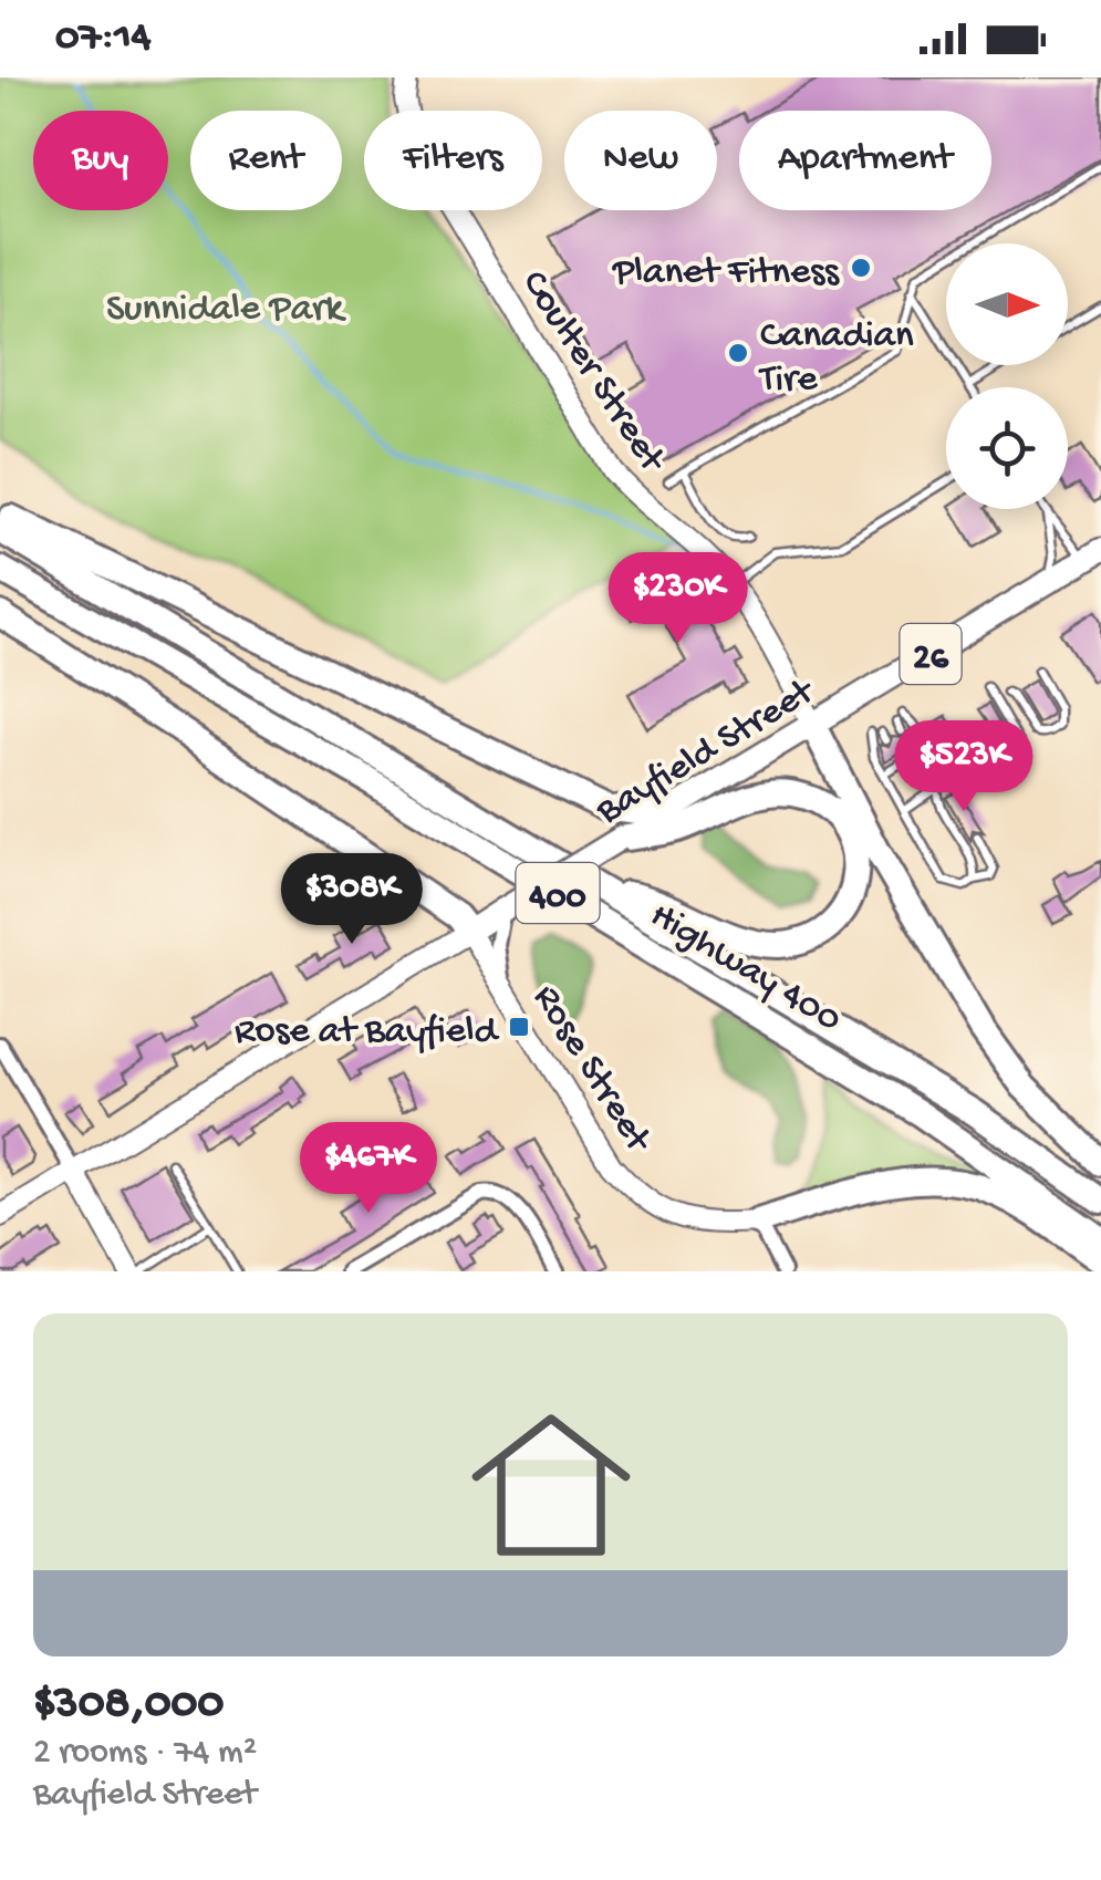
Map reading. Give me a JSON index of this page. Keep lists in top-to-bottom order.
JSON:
{
  "streets": {
    "highway": ["400", "Highway 400"],
    "main road": ["26", "Bayfield Street"],
    "street": ["Coulter Street", "Rose Street"]
  },
  "crossings": [
    ["Coulter Street", "Bayfield Street"],
    ["Bayfield Street", "Rose Street"]
  ],
  "parks": ["Sunnidale Park"],
  "places": {
    "other": ["Planet Fitness", "Canadian Tire"],
    "transit": ["Rose at Bayfield"]
  },
  "north": "right",
  "page": {
    "status": "07:14",
    "chip": [
      "Buy",
      "Rent",
      "Filters",
      "New",
      "Apartment"
    ],
    "price": [
      "$230K",
      "$523K",
      "$308K",
      "$467K"
    ],
    "list": [
      {
        "name": "$308,000",
        "note": "2 rooms · 74 m² · Bayfield Street"
      }
    ]
  }
}
